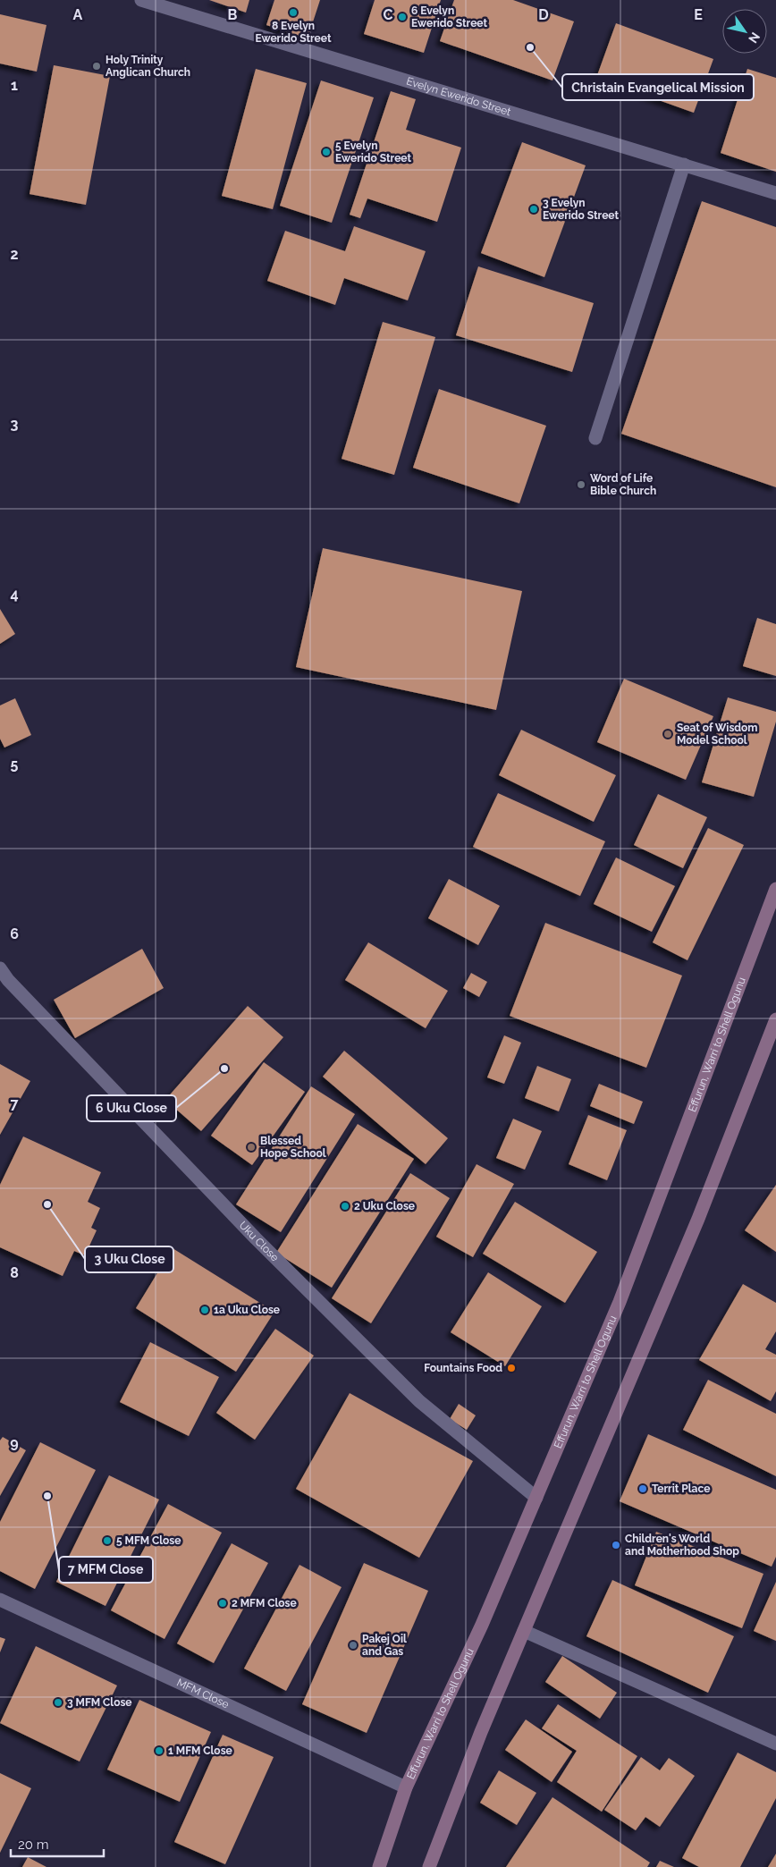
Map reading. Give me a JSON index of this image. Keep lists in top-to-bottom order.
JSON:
{
  "streets": {
    "main road": ["Effurun, Warri to Shell Ogunu"],
    "street": ["Evelyn Ewerido Street", "Uku Close", "MFM Close"]
  },
  "crossings": [
    ["Effurun, Warri to Shell Ogunu", "Uku Close"],
    ["Effurun, Warri to Shell Ogunu", "MFM Close"]
  ],
  "places": [
    "8 Evelyn Ewerido Street",
    "6 Evelyn Ewerido Street",
    "Christain Evangelical Mission",
    "Holy Trinity Anglican Church",
    "5 Evelyn Ewerido Street",
    "3 Evelyn Ewerido Street",
    "Word of Life Bible Church",
    "Seat of Wisdom Model School",
    "6 Uku Close",
    "Blessed Hope School",
    "3 Uku Close",
    "2 Uku Close",
    "1a Uku Close",
    "Fountains Food",
    "Territ Place",
    "7 MFM Close",
    "5 MFM Close",
    "Children's World and Motherhood Shop",
    "2 MFM Close",
    "Pakej Oil and Gas",
    "3 MFM Close",
    "1 MFM Close"
  ],
  "scale_bar": "20 m",
  "north": "bottom right",
  "grid": {
    "columns": [
      "A",
      "B",
      "C",
      "D",
      "E"
    ],
    "rows": [
      "1",
      "2",
      "3",
      "4",
      "5",
      "6",
      "7",
      "8",
      "9"
    ]
  }
}
